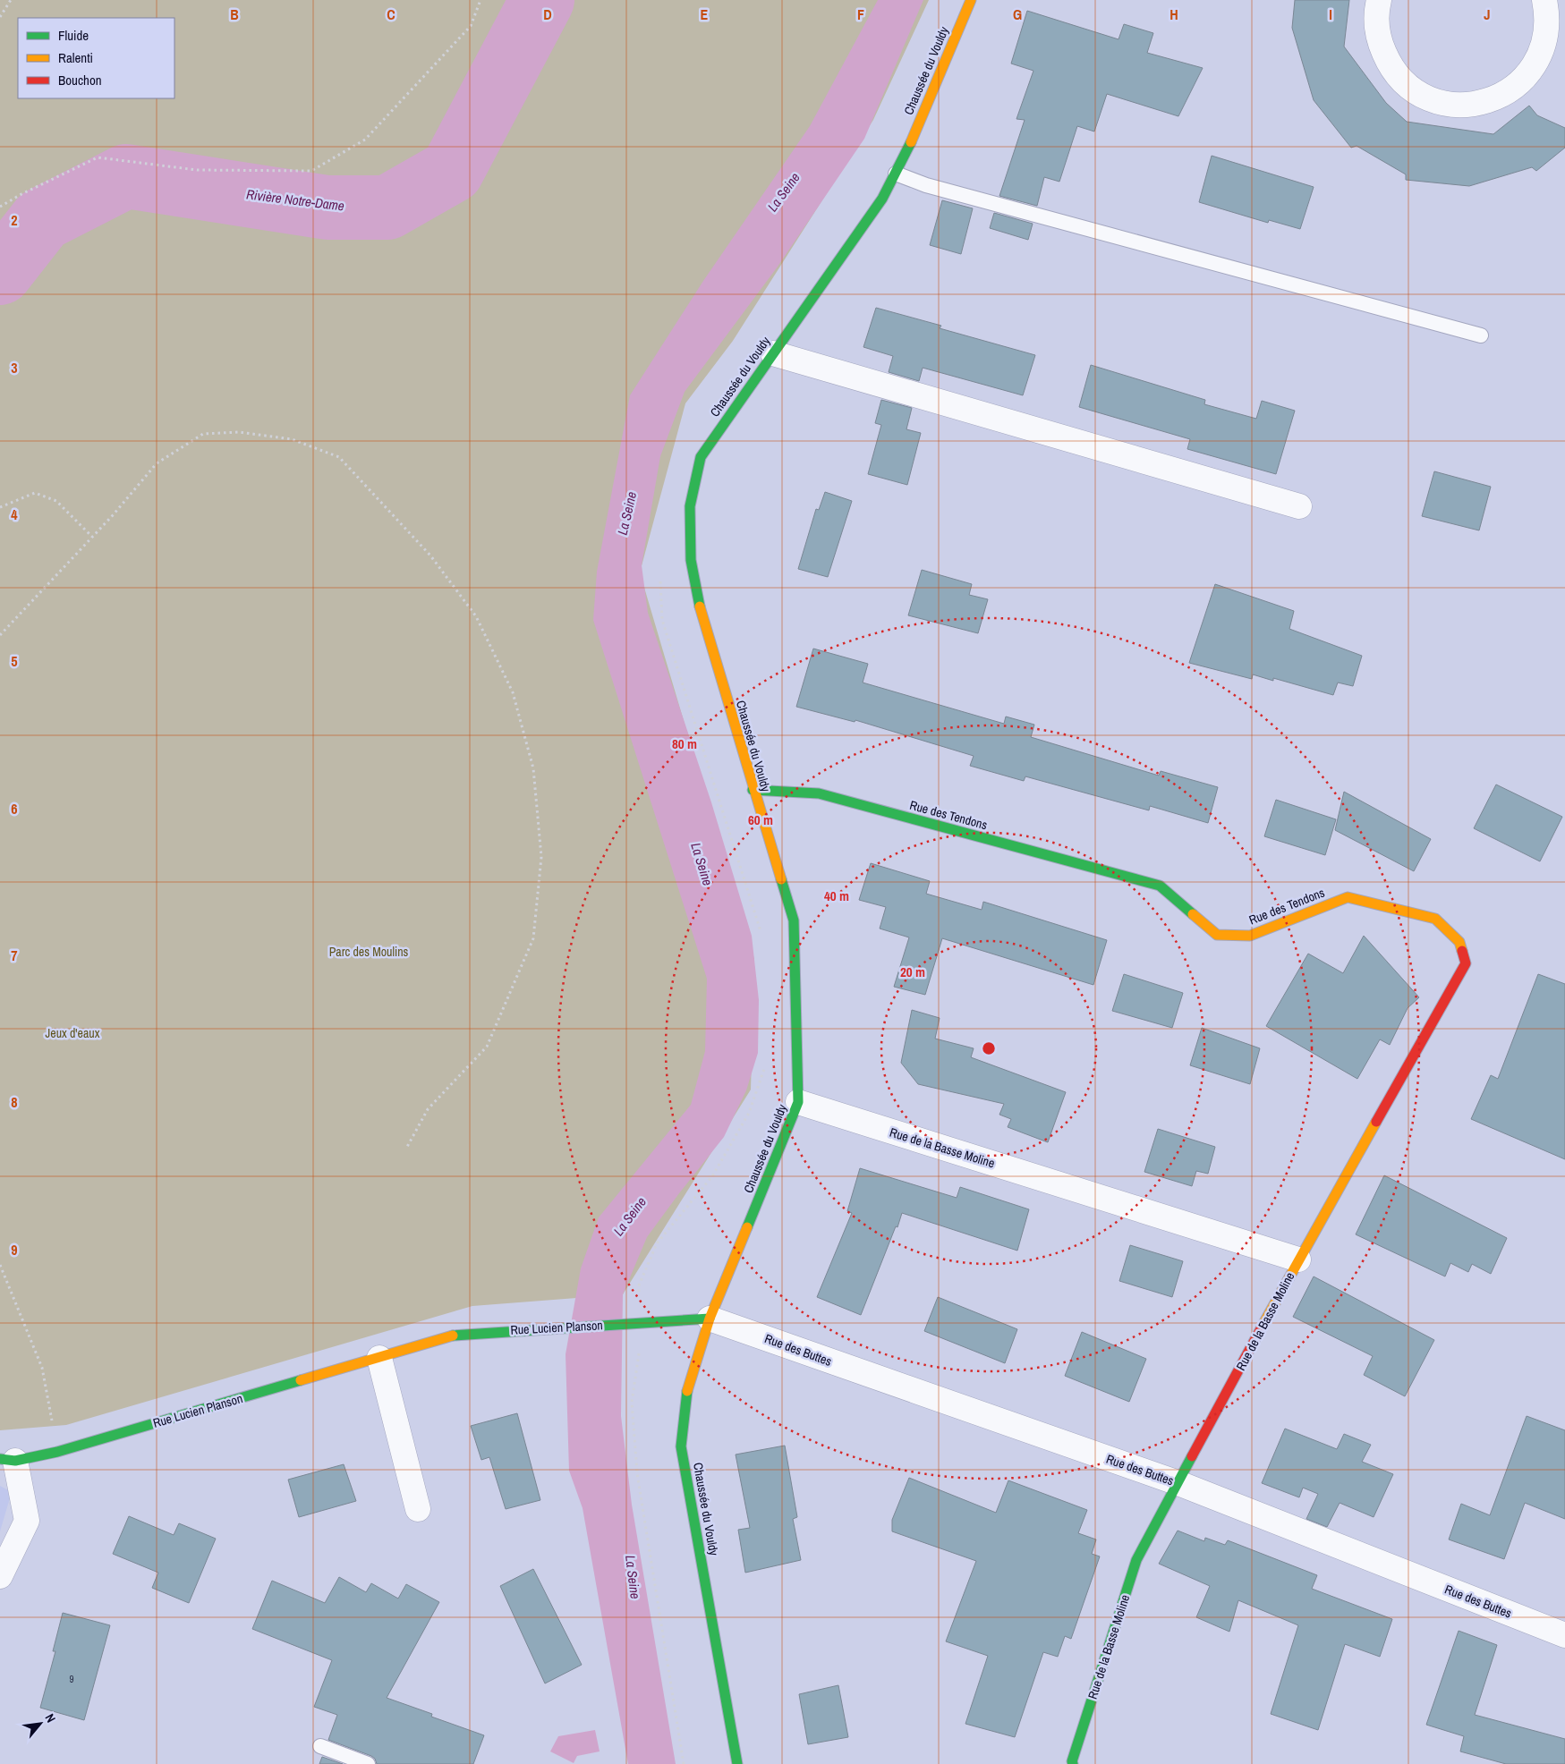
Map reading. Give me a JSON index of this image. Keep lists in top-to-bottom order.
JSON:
{
  "streets": {
    "street": [
      "Chaussée du Vouldy",
      "Rue des Tendons",
      "Rue de la Basse Moline",
      "Rue Lucien Planson",
      "Rue des Buttes"
    ]
  },
  "crossings": [
    ["Chaussée du Vouldy", "Rue des Tendons"],
    ["Chaussée du Vouldy", "Rue de la Basse Moline"],
    ["Chaussée du Vouldy", "Rue Lucien Planson"],
    ["Chaussée du Vouldy", "Rue des Buttes"],
    ["Rue des Tendons", "Rue de la Basse Moline"],
    ["Rue de la Basse Moline", "Rue des Buttes"],
    ["Rue Lucien Planson", "Rue des Buttes"]
  ],
  "water": ["La Seine", "Rivière Notre-Dame"],
  "parks": ["Parc des Moulins", "Jeux d'eaux"],
  "house_numbers": ["9"],
  "legend": ["Fluide", "Ralenti", "Bouchon"],
  "north": "top right",
  "grid": {
    "columns": [
      "B",
      "C",
      "D",
      "E",
      "F",
      "G",
      "H",
      "I",
      "J"
    ],
    "rows": [
      "2",
      "3",
      "4",
      "5",
      "6",
      "7",
      "8",
      "9"
    ]
  },
  "rings": [
    "80 m",
    "60 m",
    "40 m",
    "20 m"
  ]
}
